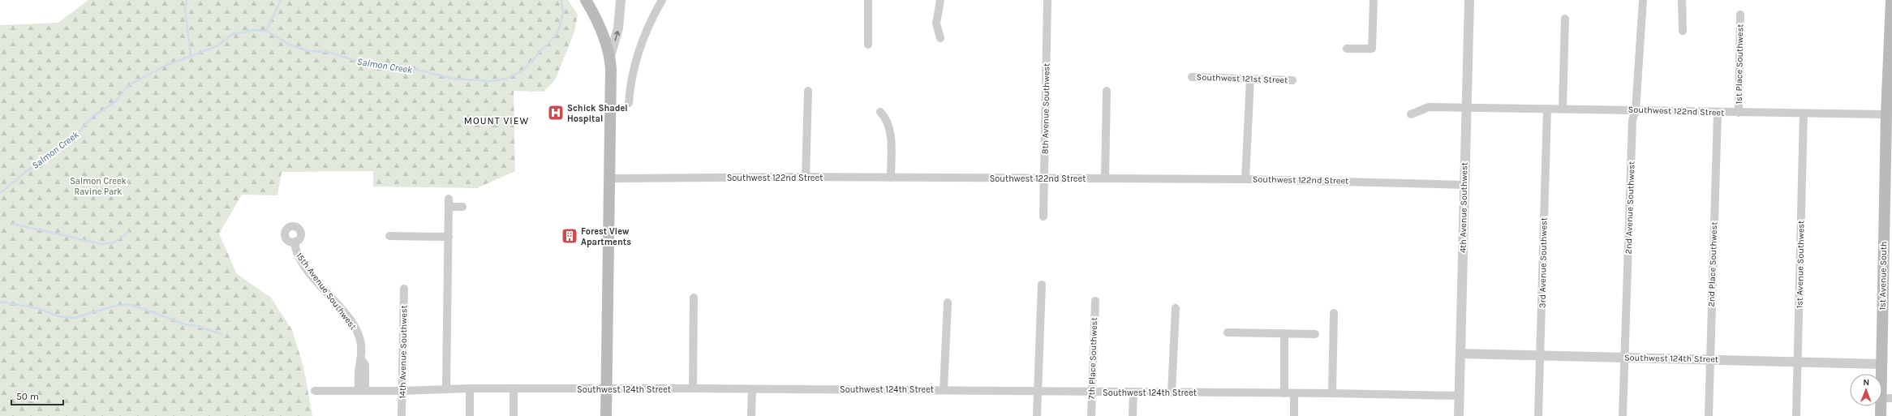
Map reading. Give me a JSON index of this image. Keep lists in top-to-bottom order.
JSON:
{
  "streets": {
    "main road": ["1st Avenue South"],
    "street": [
      "1st Place Southwest",
      "Southwest 121st Street",
      "8th Avenue Southwest",
      "Southwest 122nd Street",
      "4th Avenue Southwest",
      "2nd Avenue Southwest",
      "3rd Avenue Southwest",
      "2nd Place Southwest",
      "1st Avenue Southwest",
      "15th Avenue Southwest",
      "14th Avenue Southwest",
      "7th Place Southwest",
      "Southwest 124th Street"
    ]
  },
  "crossings": [
    ["1st Place Southwest", "Southwest 122nd Street"],
    ["8th Avenue Southwest", "Southwest 122nd Street"],
    ["Southwest 122nd Street", "4th Avenue Southwest"],
    ["Southwest 122nd Street", "2nd Avenue Southwest"],
    ["Southwest 122nd Street", "3rd Avenue Southwest"],
    ["Southwest 122nd Street", "2nd Place Southwest"],
    ["Southwest 122nd Street", "1st Avenue Southwest"],
    ["Southwest 122nd Street", "1st Avenue South"],
    ["4th Avenue Southwest", "Southwest 124th Street"],
    ["2nd Avenue Southwest", "Southwest 124th Street"],
    ["3rd Avenue Southwest", "Southwest 124th Street"],
    ["2nd Place Southwest", "Southwest 124th Street"],
    ["1st Avenue Southwest", "Southwest 124th Street"],
    ["1st Avenue South", "Southwest 124th Street"],
    ["15th Avenue Southwest", "Southwest 124th Street"],
    ["14th Avenue Southwest", "Southwest 124th Street"],
    ["7th Place Southwest", "Southwest 124th Street"]
  ],
  "districts": ["MOUNT VIEW"],
  "water": ["Salmon Creek"],
  "parks": ["Salmon Creek Ravine Park"],
  "places": {
    "hospital": ["Schick Shadel Hospital"],
    "building": ["Forest View Apartments"]
  },
  "scale_bar": "50 m",
  "north": "top"
}
